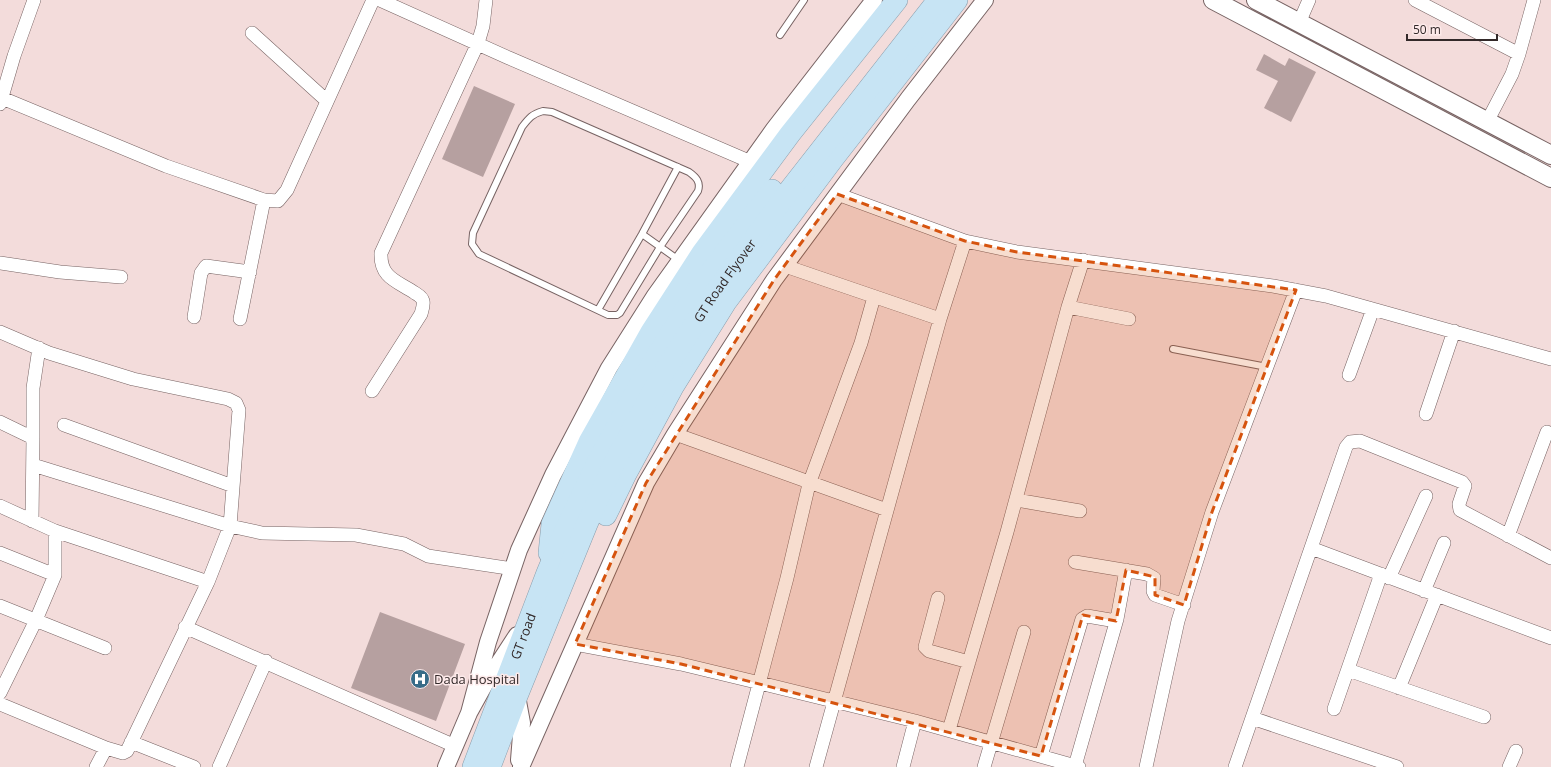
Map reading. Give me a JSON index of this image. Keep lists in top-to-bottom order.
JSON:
{
  "streets": {
    "highway": ["GT Road Flyover", "GT road"]
  },
  "crossings": [
    ["GT Road Flyover", "GT road"]
  ],
  "places": {
    "hospital": ["Dada Hospital"]
  },
  "scale_bar": "50 m"
}
